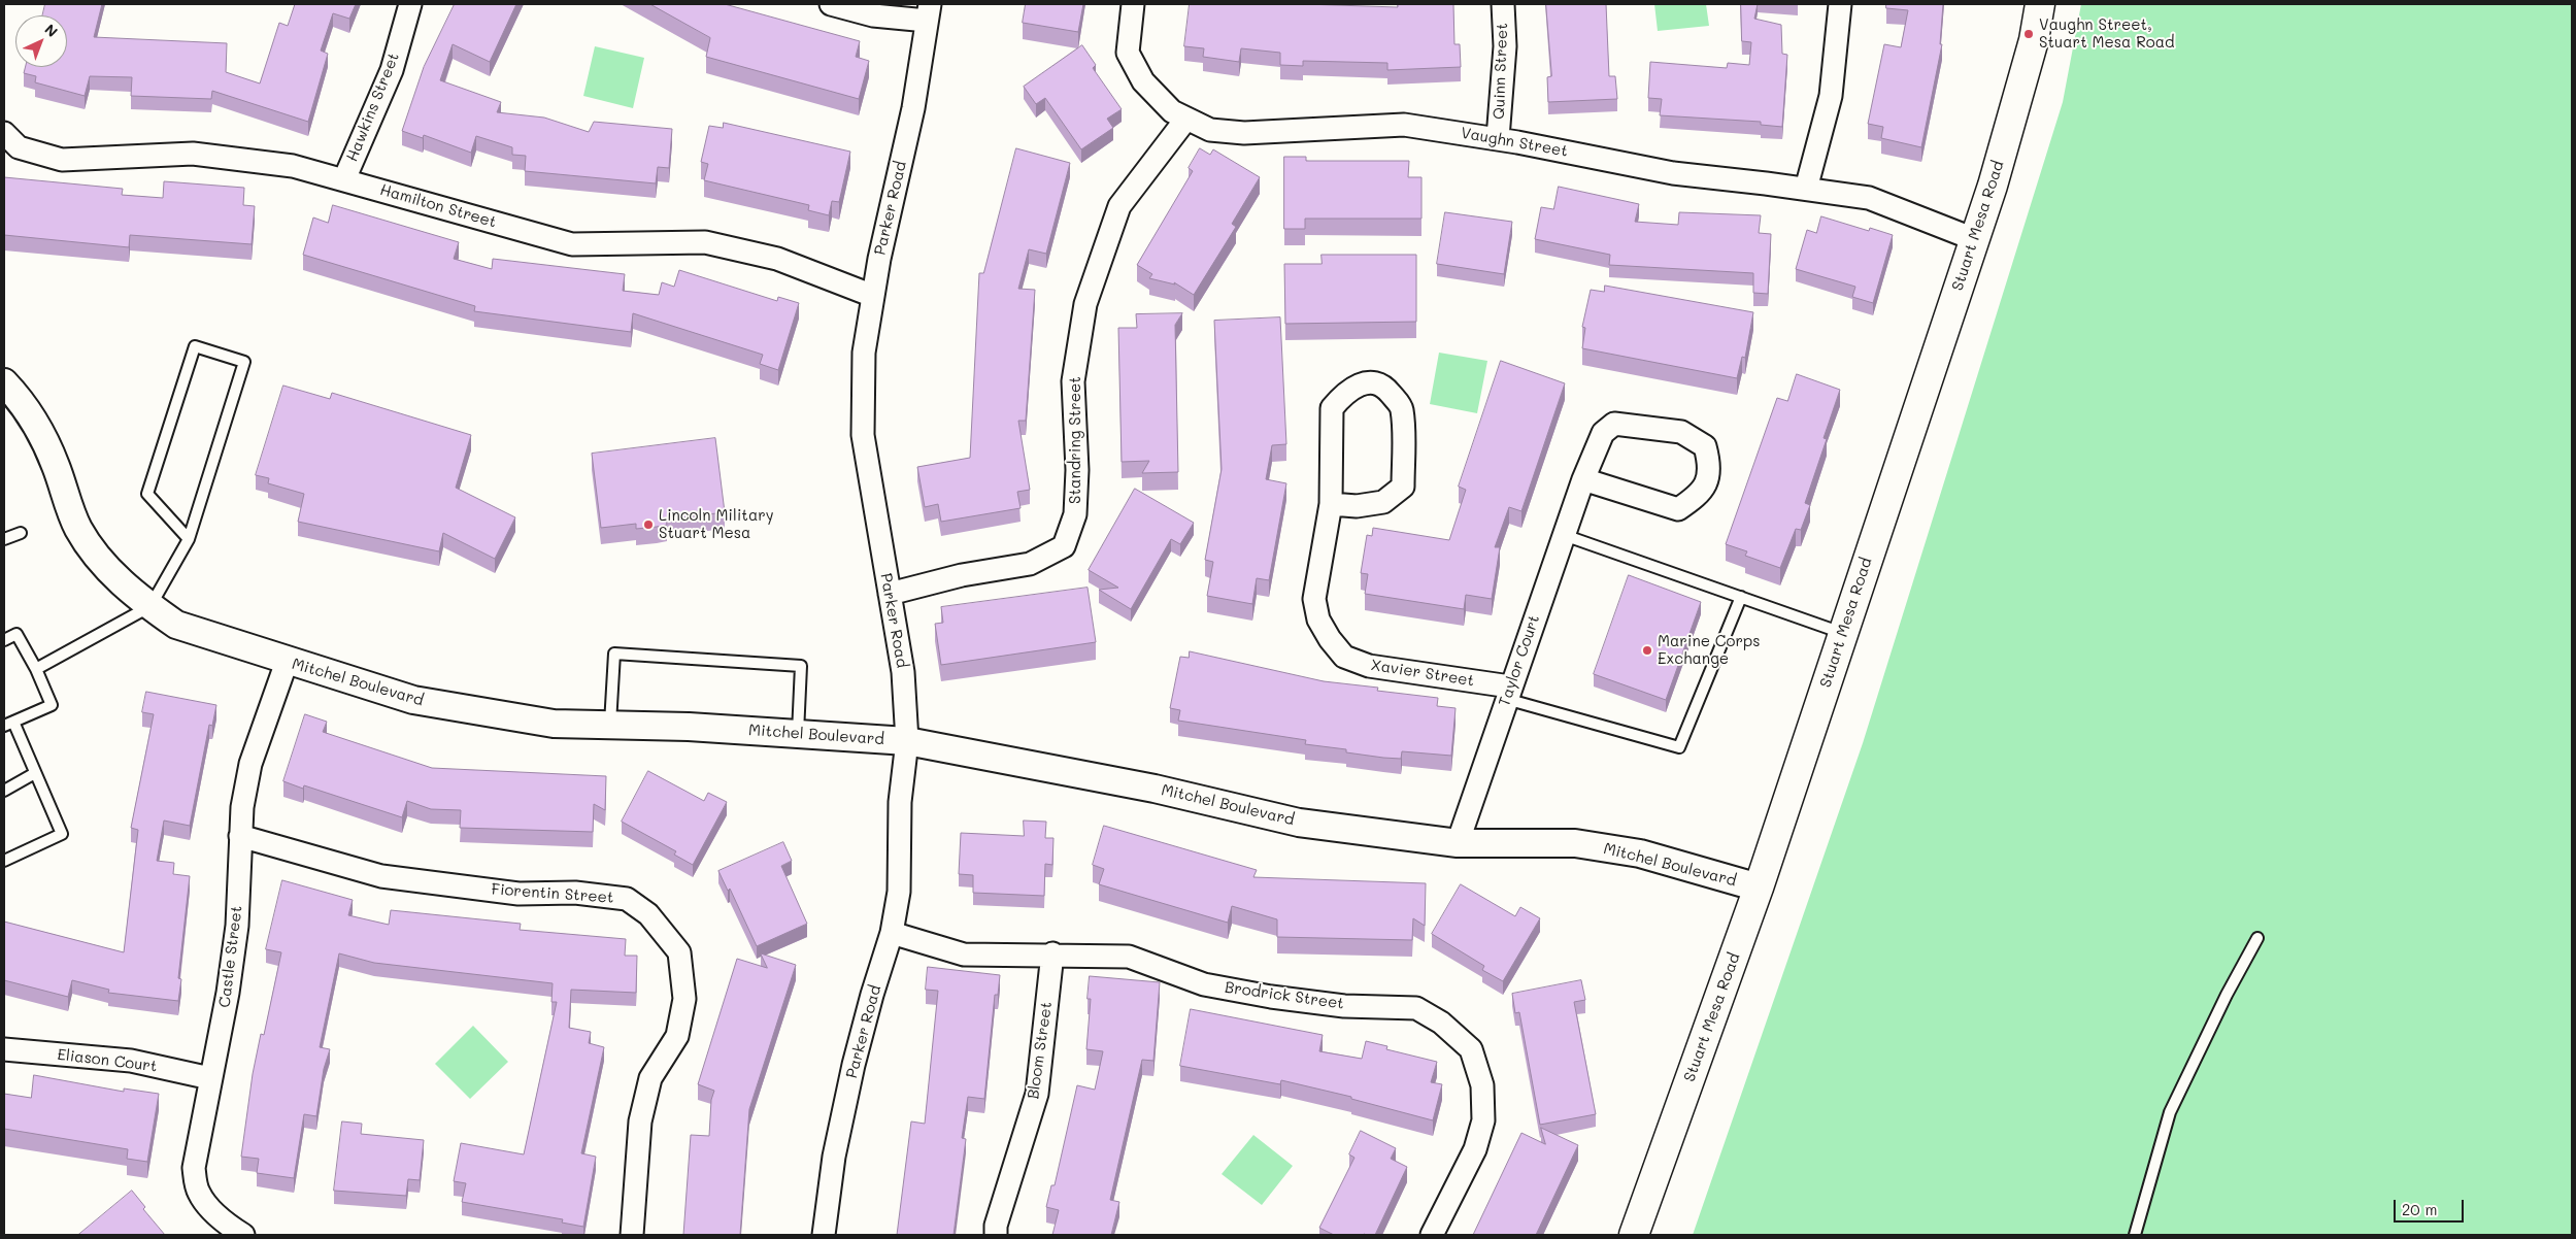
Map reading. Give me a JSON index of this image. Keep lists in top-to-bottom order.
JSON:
{
  "streets": {
    "main road": ["Stuart Mesa Road"],
    "street": [
      "Quinn Street",
      "Hawkins Street",
      "Vaughn Street",
      "Hamilton Street",
      "Parker Road",
      "Standring Street",
      "Taylor Court",
      "Xavier Street",
      "Mitchel Boulevard",
      "Fiorentin Street",
      "Castle Street",
      "Brodrick Street",
      "Bloom Street",
      "Eliason Court"
    ]
  },
  "crossings": [
    ["Quinn Street", "Vaughn Street"],
    ["Hawkins Street", "Hamilton Street"],
    ["Vaughn Street", "Stuart Mesa Road"],
    ["Vaughn Street", "Standring Street"],
    ["Hamilton Street", "Parker Road"],
    ["Parker Road", "Standring Street"],
    ["Parker Road", "Mitchel Boulevard"],
    ["Parker Road", "Brodrick Street"],
    ["Stuart Mesa Road", "Mitchel Boulevard"],
    ["Taylor Court", "Xavier Street"],
    ["Taylor Court", "Mitchel Boulevard"],
    ["Mitchel Boulevard", "Castle Street"],
    ["Fiorentin Street", "Castle Street"],
    ["Castle Street", "Eliason Court"],
    ["Brodrick Street", "Bloom Street"]
  ],
  "places": ["Vaughn Street, Stuart Mesa Road", "Lincoln Military Stuart Mesa", "Marine Corps Exchange"],
  "scale_bar": "20 m",
  "north": "top right"
}
